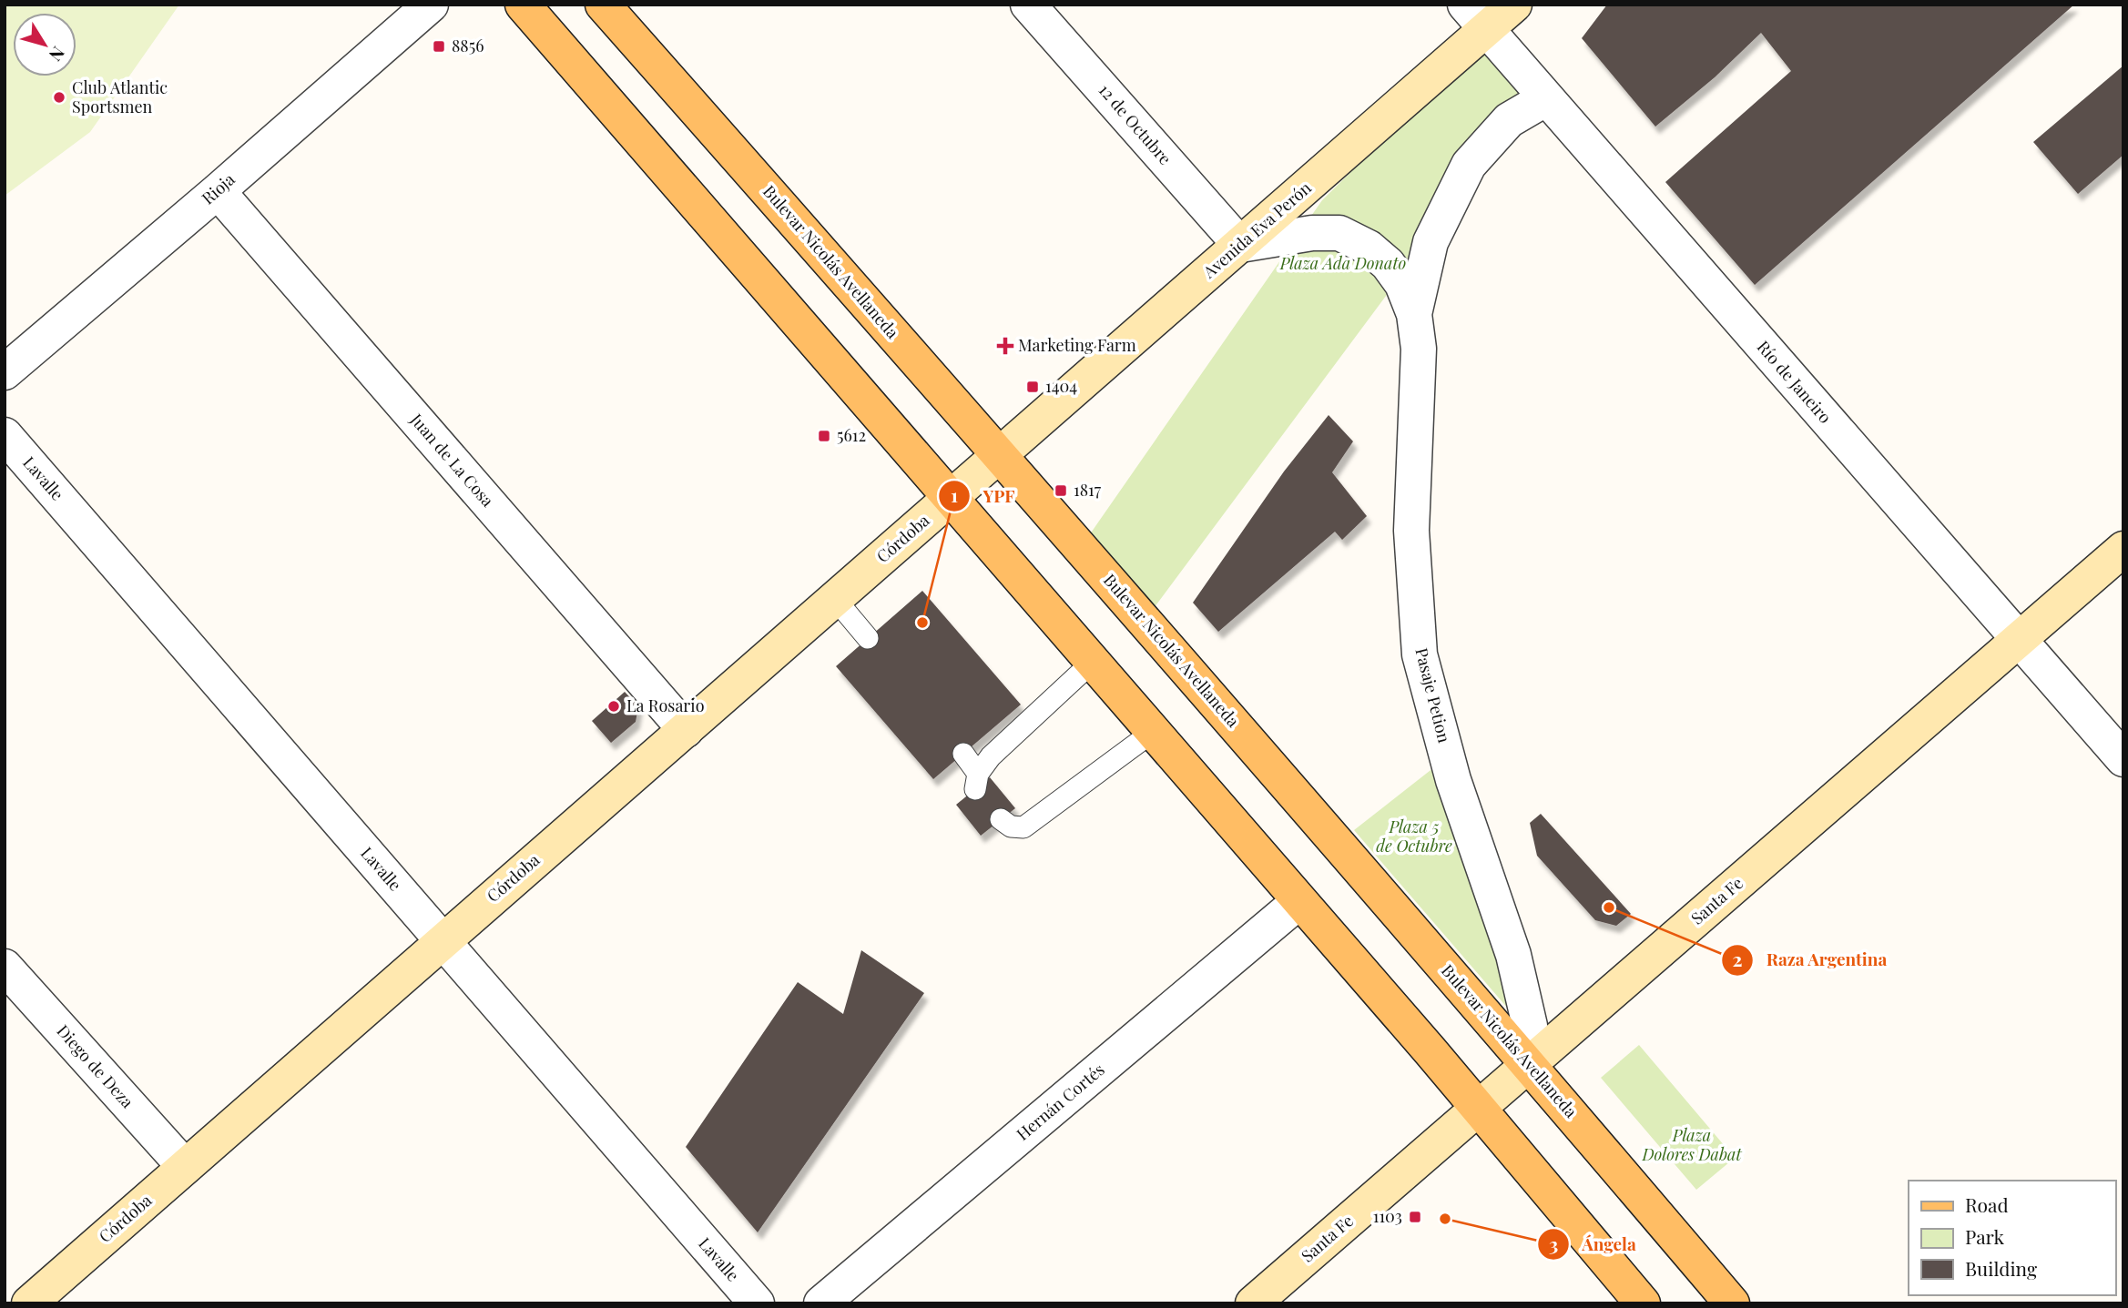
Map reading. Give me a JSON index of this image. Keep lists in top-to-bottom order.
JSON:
{
  "streets": {
    "main road": [
      "Avenida Eva Perón",
      "Bulevar Nicolás Avellaneda",
      "Córdoba",
      "Santa Fe"
    ],
    "street": [
      "12 de Octubre",
      "Rioja",
      "Río de Janeiro",
      "Juan de La Cosa",
      "Lavalle",
      "Pasaje Petion",
      "Diego de Deza",
      "Hernán Cortés"
    ]
  },
  "crossings": [
    ["12 de Octubre", "Avenida Eva Perón"],
    ["12 de Octubre", "Pasaje Petion"],
    ["Rioja", "Juan de La Cosa"],
    ["Avenida Eva Perón", "Bulevar Nicolás Avellaneda"],
    ["Avenida Eva Perón", "Río de Janeiro"],
    ["Avenida Eva Perón", "Córdoba"],
    ["Avenida Eva Perón", "Pasaje Petion"],
    ["Bulevar Nicolás Avellaneda", "Córdoba"],
    ["Bulevar Nicolás Avellaneda", "Pasaje Petion"],
    ["Bulevar Nicolás Avellaneda", "Santa Fe"],
    ["Río de Janeiro", "Pasaje Petion"],
    ["Río de Janeiro", "Santa Fe"],
    ["Juan de La Cosa", "Córdoba"],
    ["Lavalle", "Córdoba"],
    ["Córdoba", "Diego de Deza"],
    ["Pasaje Petion", "Santa Fe"]
  ],
  "parks": ["Plaza Ada Donato", "Plaza 5 de Octubre", "Plaza Dolores Dabat"],
  "places": {
    "transit": [
      "8856",
      "1404",
      "5612",
      "1817",
      "1103"
    ],
    "other": [
      "Club Atlantic Sportsmen",
      "YPF",
      "La Rosario",
      "Raza Argentina",
      "Ángela"
    ],
    "health": ["Marketing Farm"]
  },
  "legend": ["Road", "Park", "Building"],
  "north": "bottom right"
}
